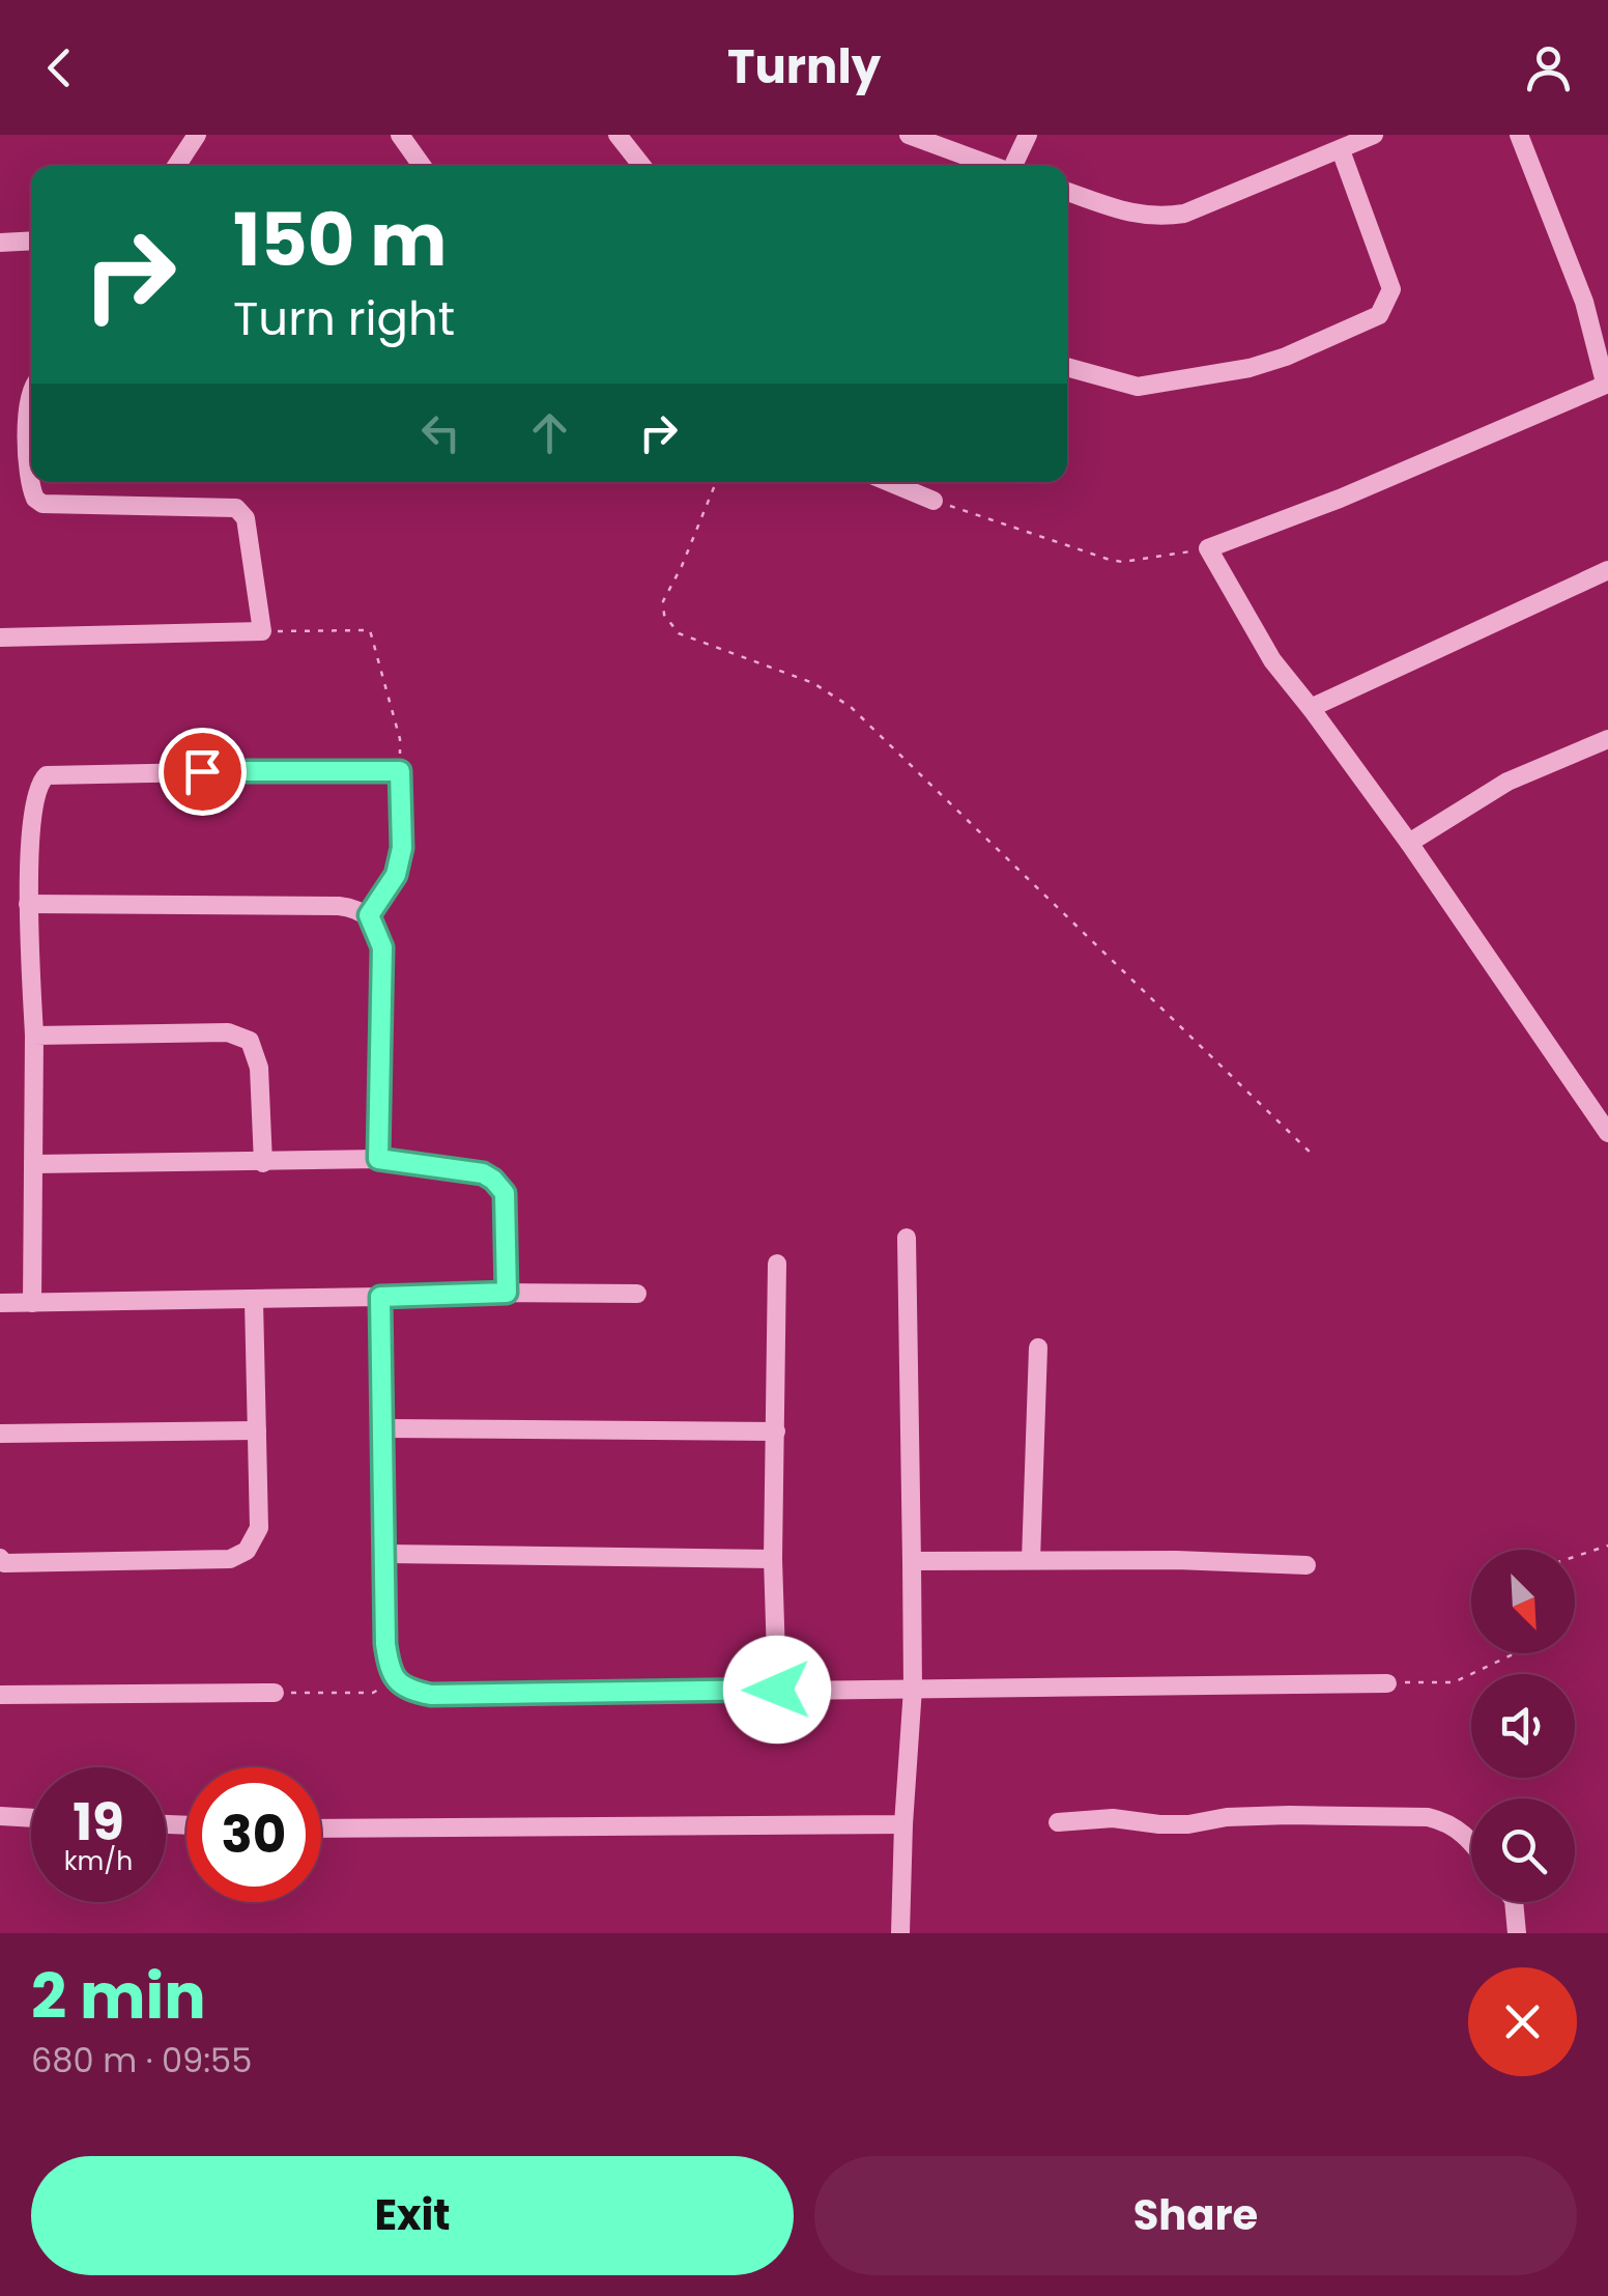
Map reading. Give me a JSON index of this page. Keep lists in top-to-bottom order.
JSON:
{
  "north": "bottom right",
  "page": {
    "header": "Turnly",
    "turn": ["150 m", "Turn right"],
    "speed": "19 km/h",
    "limit": "30",
    "heading": ["2 min", "680 m · 09:55"],
    "buttons": ["Exit", "Share"]
  }
}
